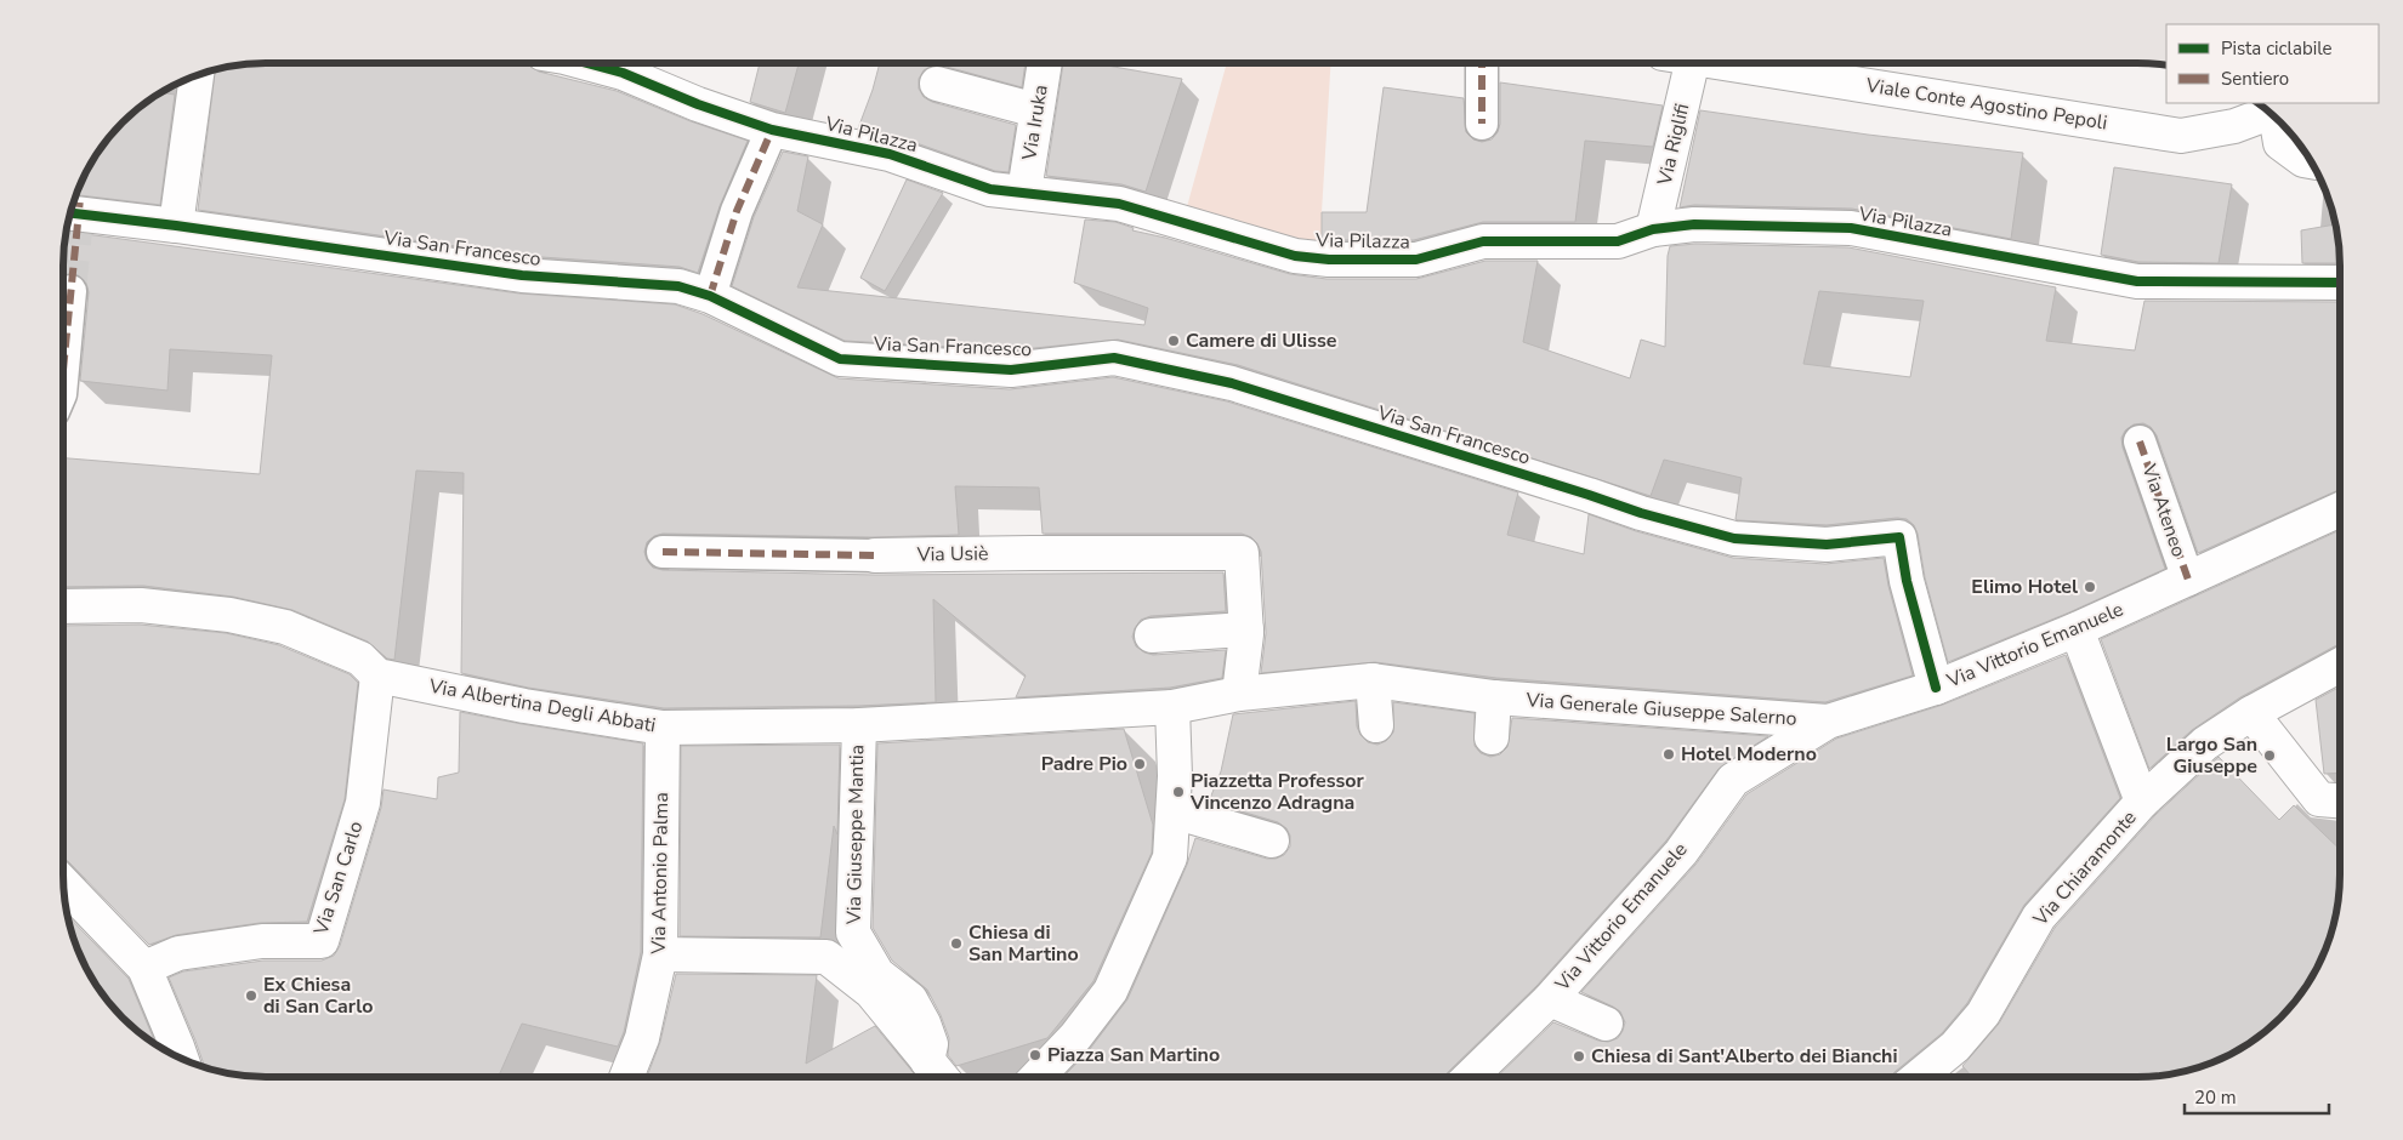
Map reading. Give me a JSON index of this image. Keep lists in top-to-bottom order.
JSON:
{
  "streets": {
    "street": [
      "Viale Conte Agostino Pepoli",
      "Via Iruka",
      "Via Pilazza",
      "Via Riglifi",
      "Via San Francesco",
      "Via Ateneo",
      "Via Usiè",
      "Via Vittorio Emanuele",
      "Via Albertina Degli Abbati",
      "Via Generale Giuseppe Salerno",
      "Via Giuseppe Mantia",
      "Via Chiaramonte",
      "Via Antonio Palma",
      "Via San Carlo"
    ]
  },
  "crossings": [
    ["Via Iruka", "Via Pilazza"],
    ["Via Pilazza", "Via Riglifi"],
    ["Via San Francesco", "Via Vittorio Emanuele"],
    ["Via Ateneo", "Via Vittorio Emanuele"],
    ["Via Vittorio Emanuele", "Via Generale Giuseppe Salerno"],
    ["Via Albertina Degli Abbati", "Via Generale Giuseppe Salerno"],
    ["Via Albertina Degli Abbati", "Via Giuseppe Mantia"],
    ["Via Albertina Degli Abbati", "Via Antonio Palma"],
    ["Via Albertina Degli Abbati", "Via San Carlo"]
  ],
  "places": [
    "Camere di Ulisse",
    "Elimo Hotel",
    "Hotel Moderno",
    "Largo San Giuseppe",
    "Padre Pio",
    "Piazzetta Professor Vincenzo Adragna",
    "Chiesa di San Martino",
    "Ex Chiesa di San Carlo",
    "Piazza San Martino",
    "Chiesa di Sant'Alberto dei Bianchi"
  ],
  "legend": ["Pista ciclabile", "Sentiero"],
  "scale_bar": "20 m"
}
